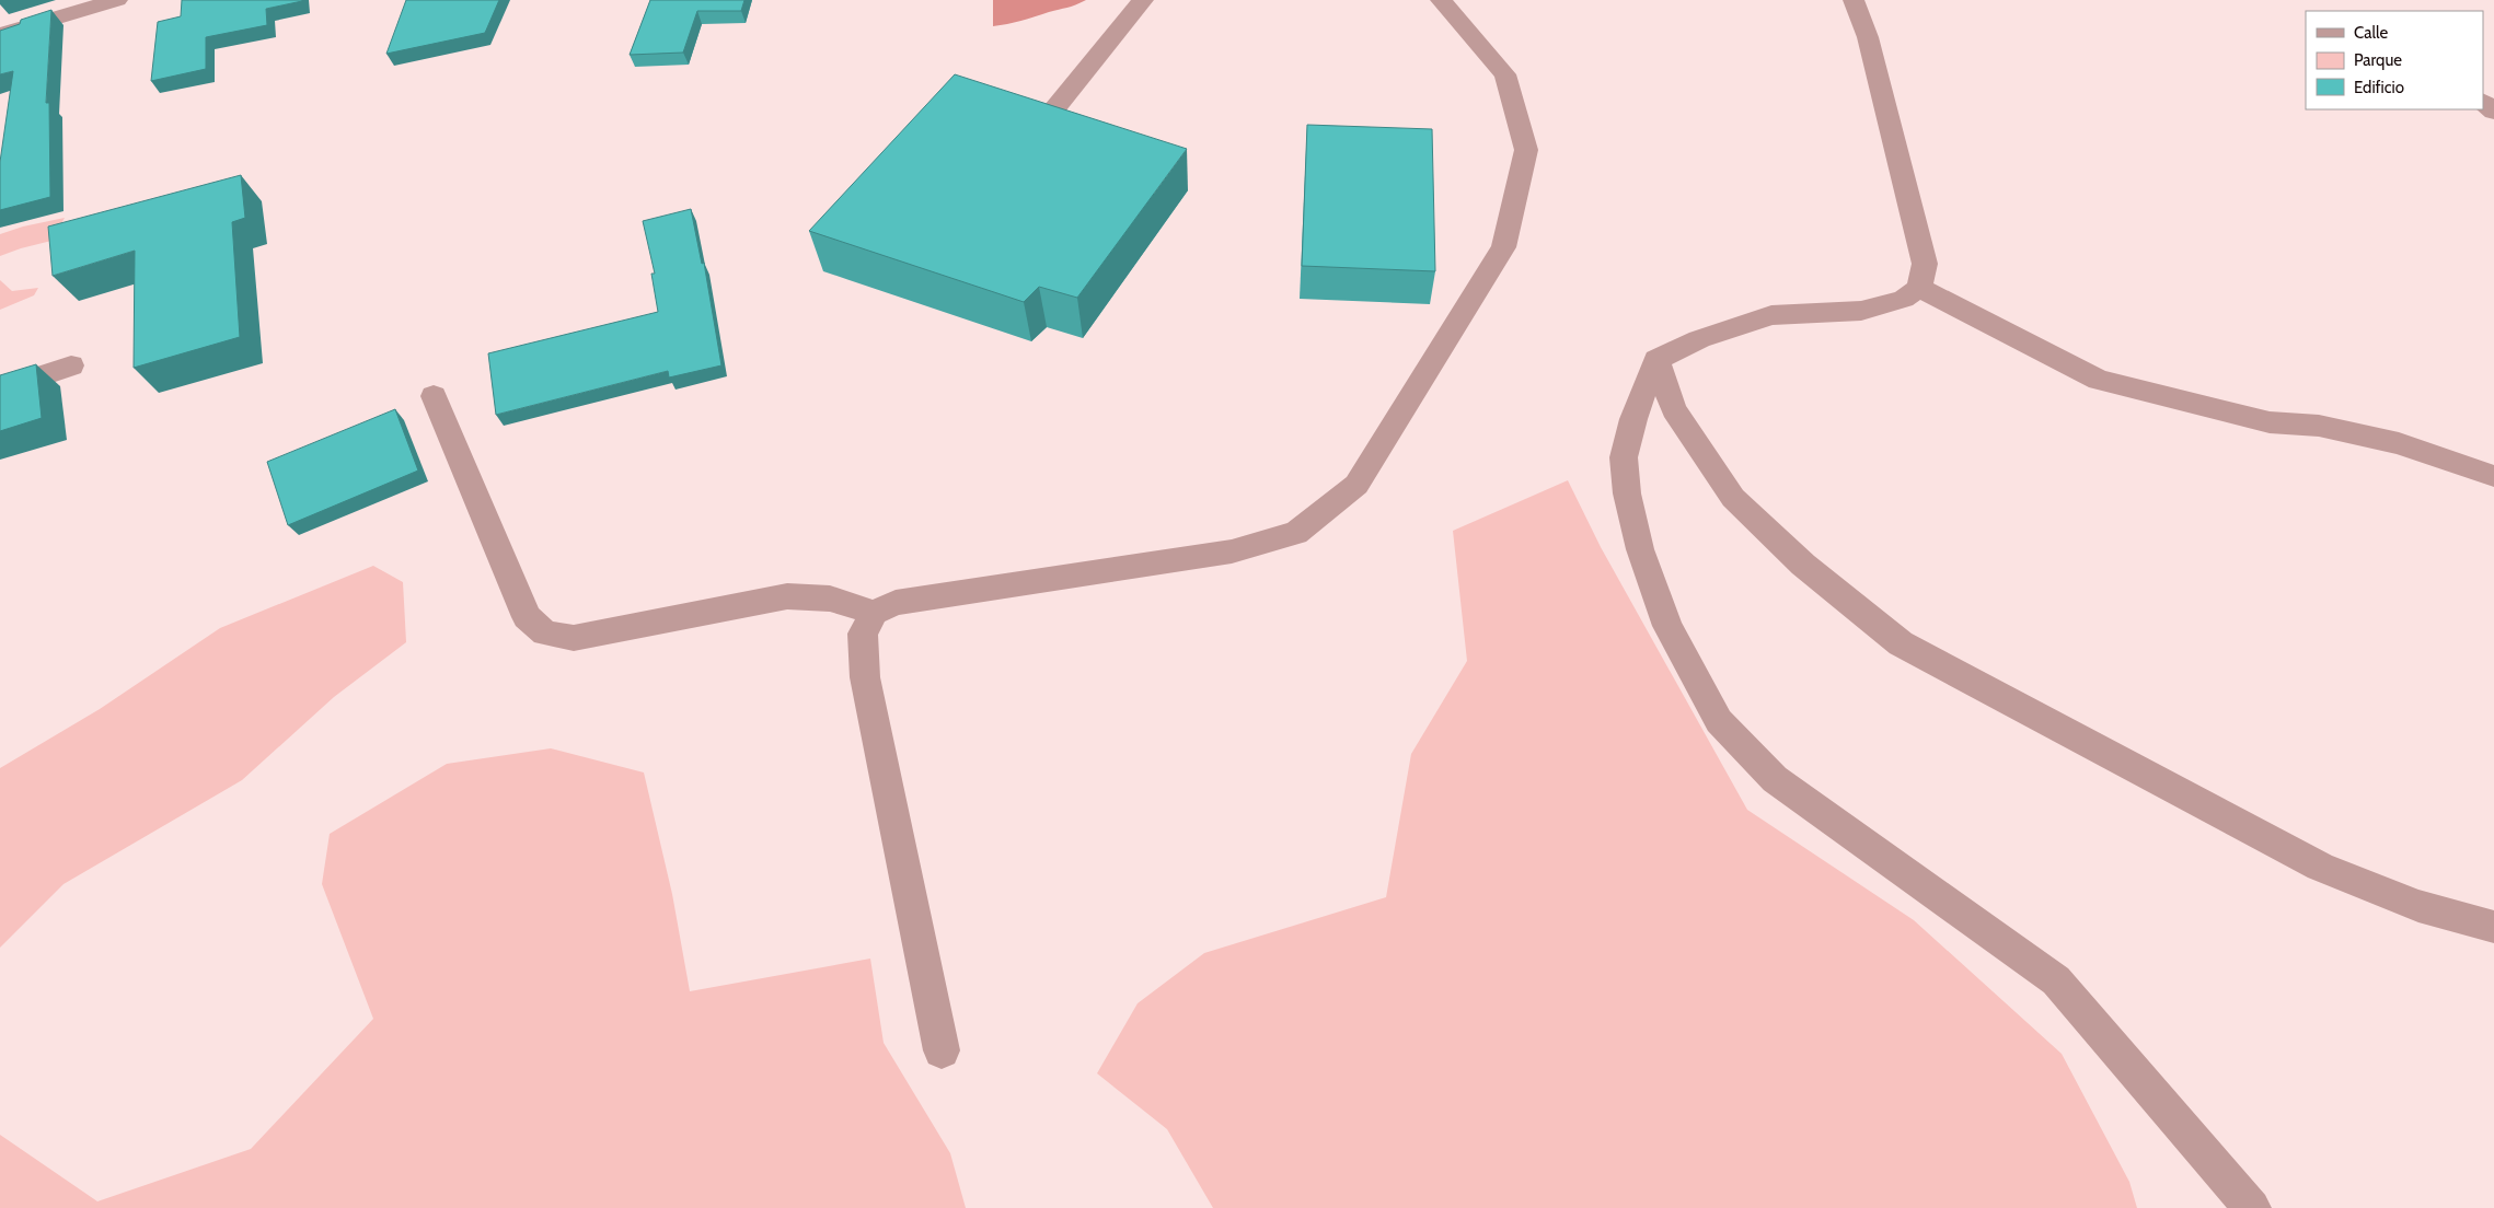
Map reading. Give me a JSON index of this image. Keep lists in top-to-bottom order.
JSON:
{
  "legend": ["Calle", "Parque", "Edificio"]
}
